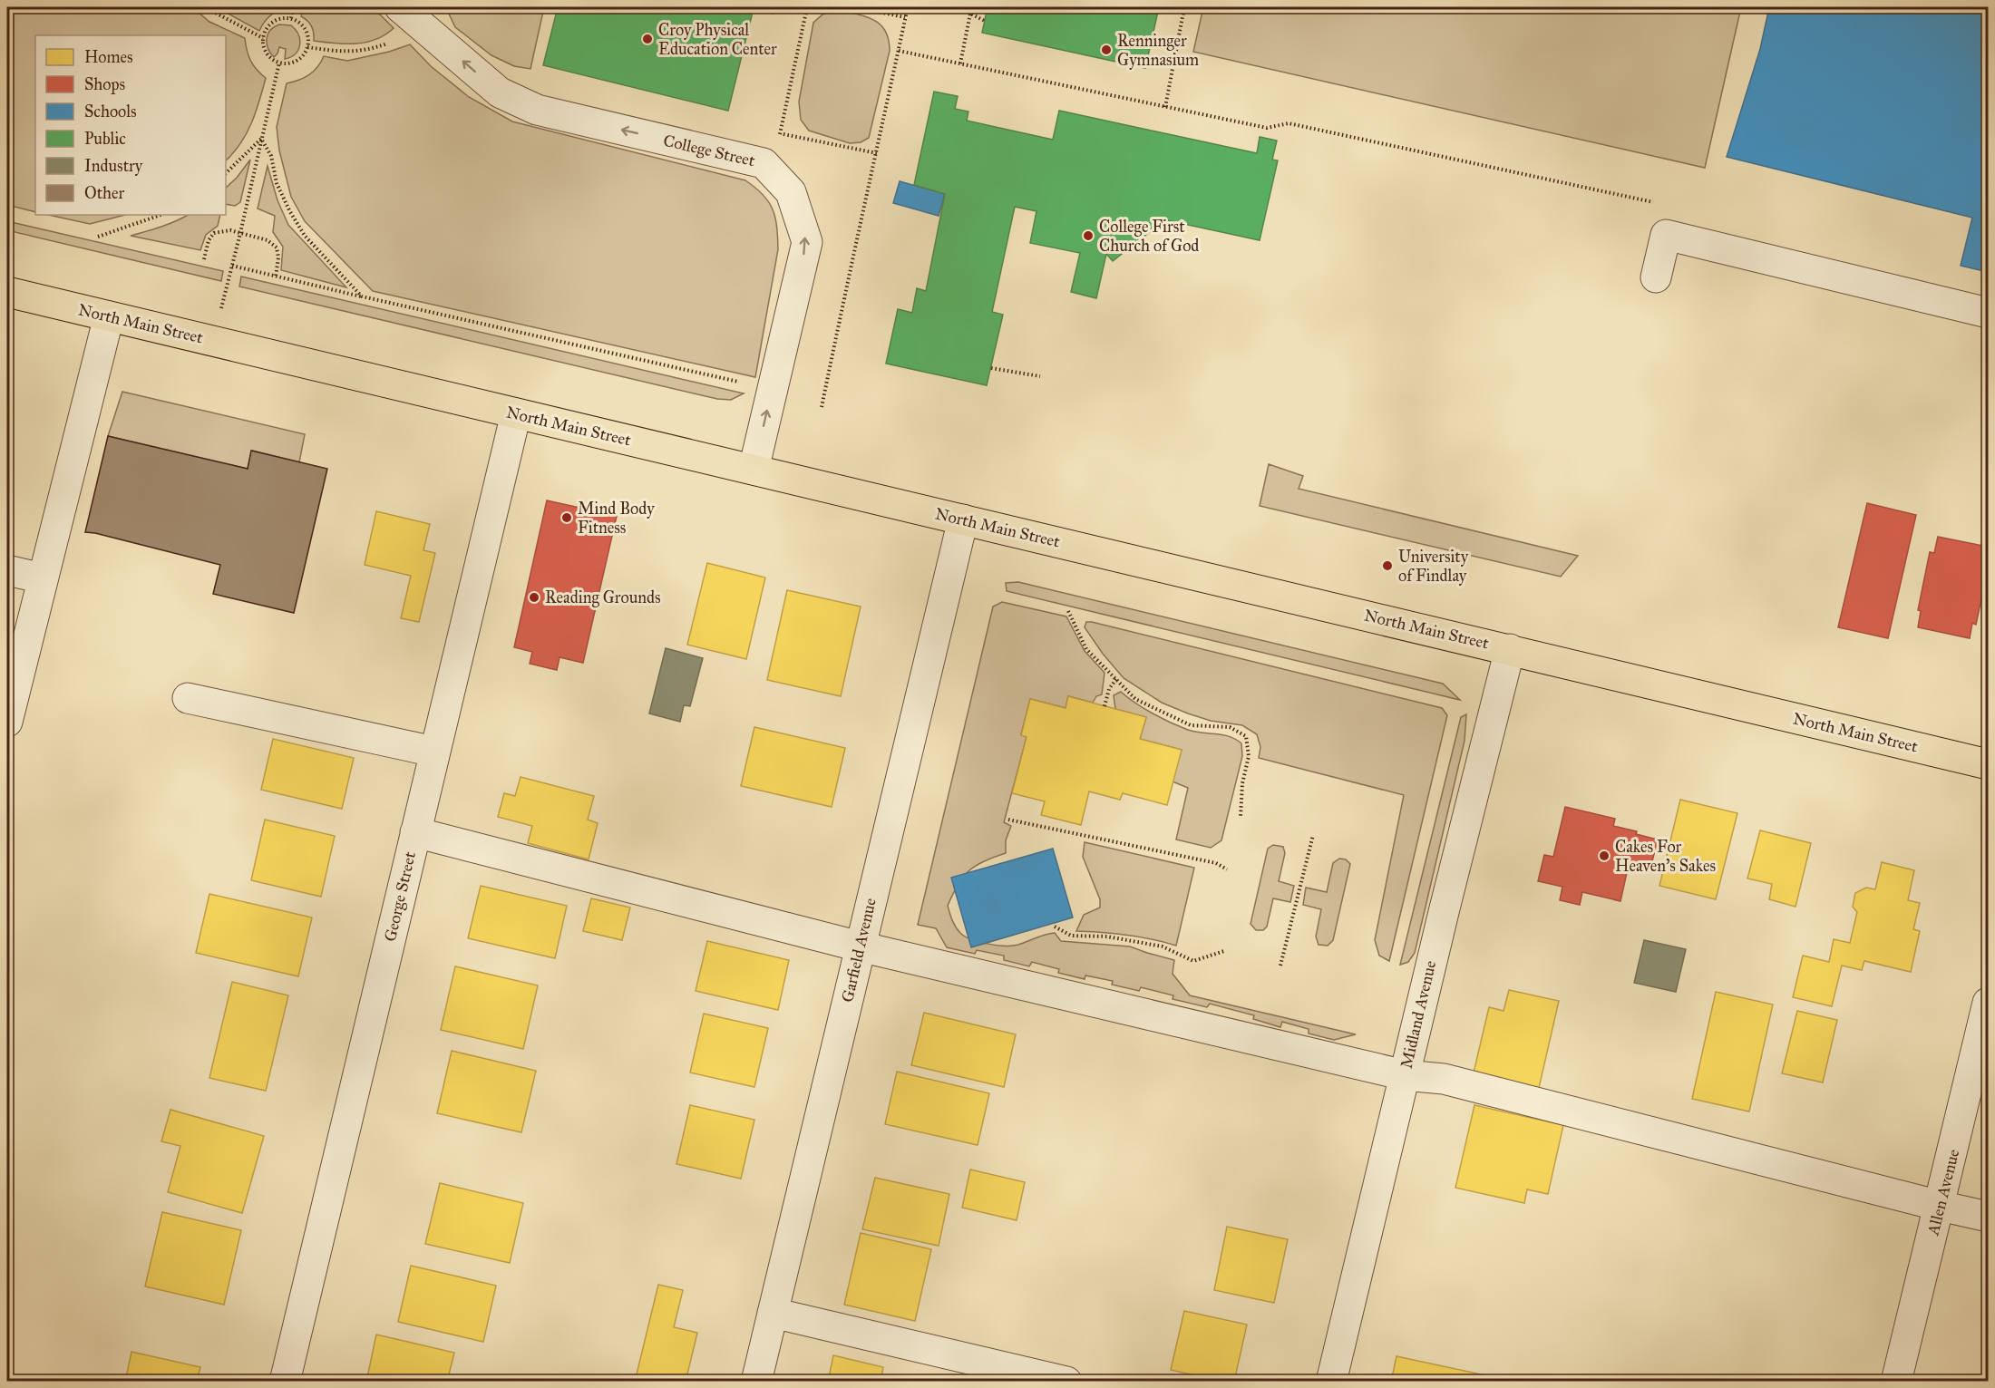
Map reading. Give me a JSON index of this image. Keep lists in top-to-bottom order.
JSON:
{
  "streets": {
    "main road": ["North Main Street"],
    "street": [
      "College Street",
      "George Street",
      "Garfield Avenue",
      "Midland Avenue",
      "Allen Avenue"
    ]
  },
  "crossings": [
    ["College Street", "North Main Street"],
    ["North Main Street", "George Street"],
    ["North Main Street", "Garfield Avenue"],
    ["North Main Street", "Midland Avenue"]
  ],
  "places": [
    "Croy Physical Education Center",
    "Renninger Gymnasium",
    "College First Church of God",
    "Mind Body Fitness",
    "University of Findlay",
    "Reading Grounds",
    "Cakes For Heaven's Sakes"
  ],
  "legend": [
    "Homes",
    "Shops",
    "Schools",
    "Public",
    "Industry",
    "Other"
  ]
}
